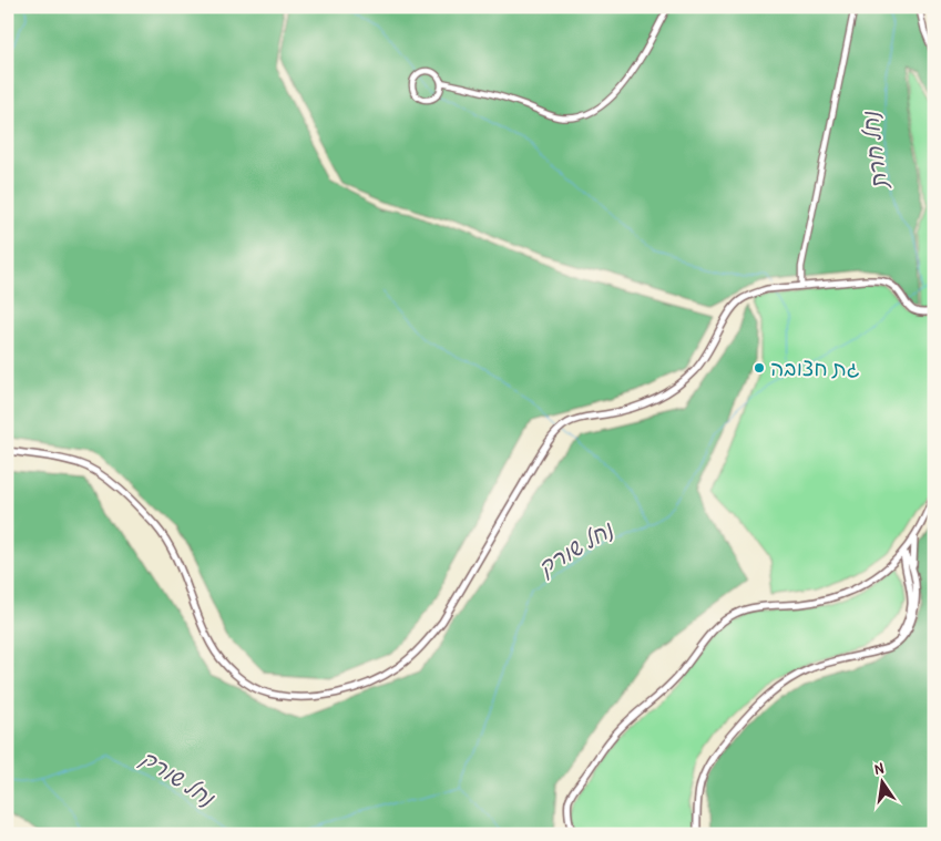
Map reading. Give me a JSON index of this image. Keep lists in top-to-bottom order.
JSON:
{
  "water": ["נחל חרת", "נחל שורק"],
  "places": ["גת חצובה"],
  "north": "top"
}
